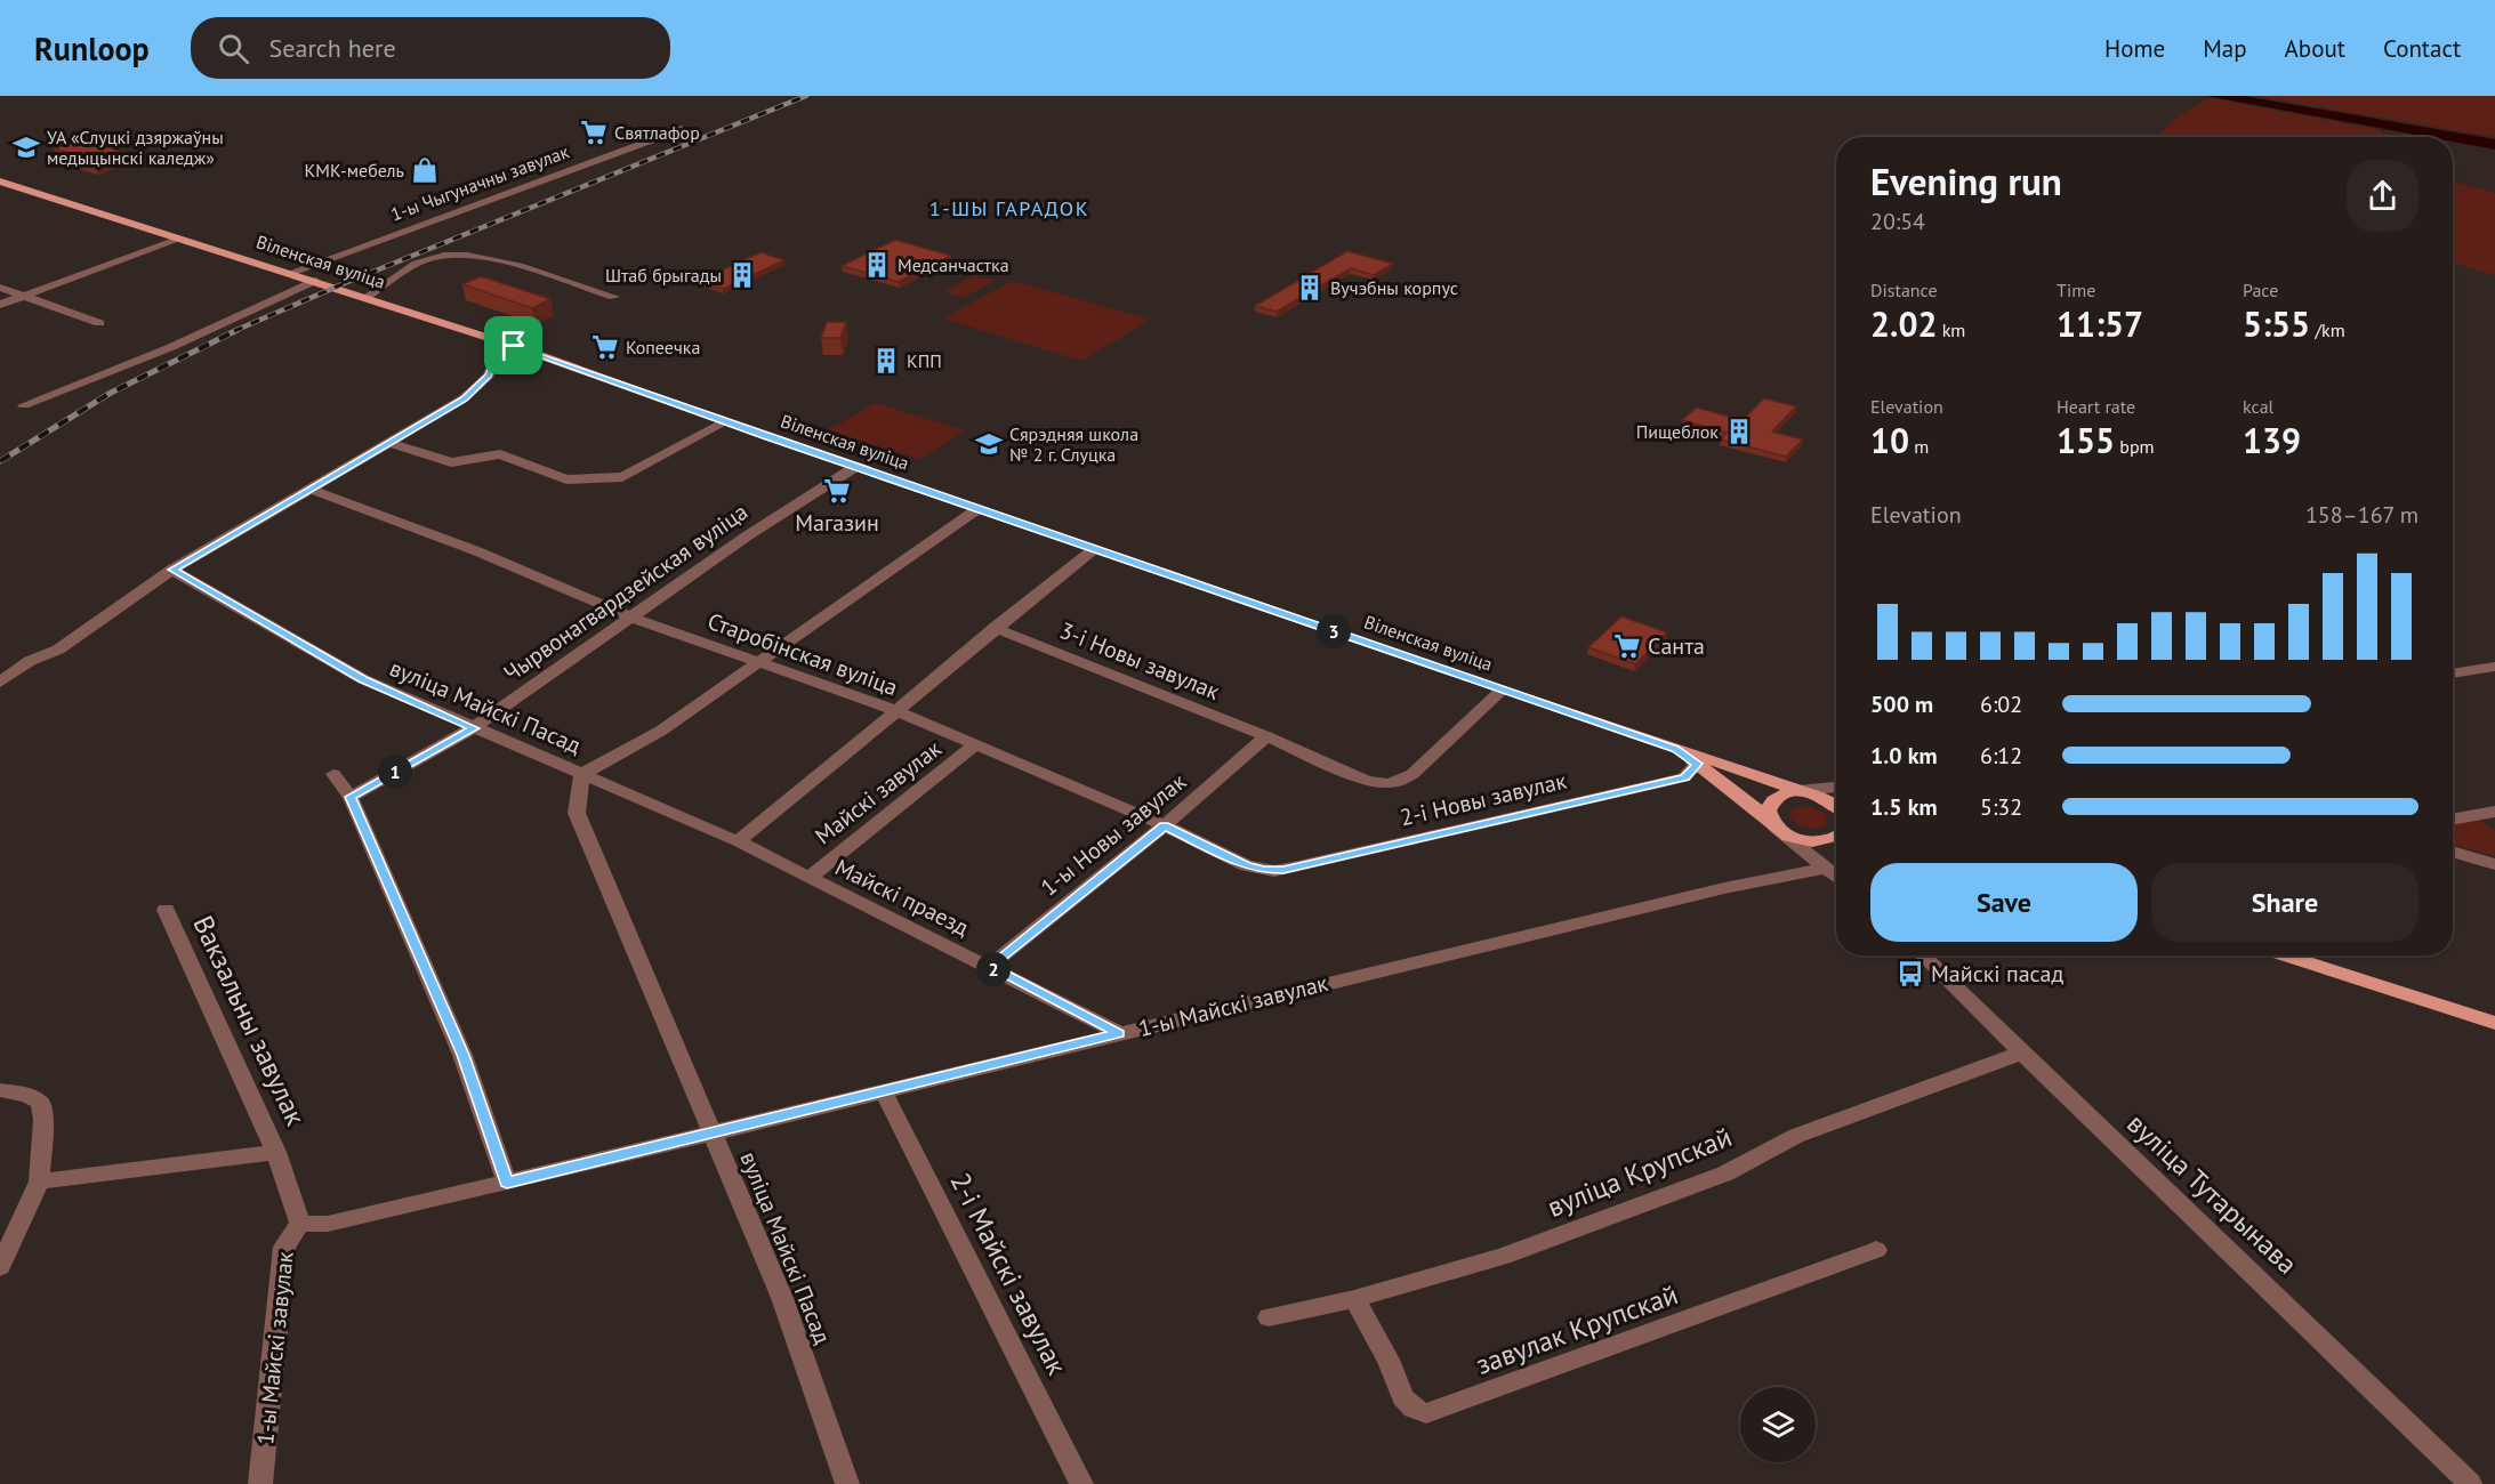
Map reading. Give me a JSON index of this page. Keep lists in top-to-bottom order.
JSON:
{
  "streets": {
    "main road": ["Віленская вуліца"],
    "street": [
      "1-ы Чыгуначны завулак",
      "Чырвонагвардзейская вуліца",
      "Старобінская вуліца",
      "3-і Новы завулак",
      "вуліца Майскі Пасад",
      "Майскі завулак",
      "2-і Новы завулак",
      "1-ы Новы завулак",
      "Майскі праезд",
      "1-ы Майскі завулак",
      "Вакзальны завулак",
      "вуліца Крупскай",
      "вуліца Тутарынава",
      "2-і Майскі завулак",
      "завулак Крупскай"
    ]
  },
  "crossings": [
    ["1-ы Чыгуначны завулак", "Віленская вуліца"],
    ["Віленская вуліца", "Чырвонагвардзейская вуліца"],
    ["Віленская вуліца", "3-і Новы завулак"],
    ["Віленская вуліца", "2-і Новы завулак"],
    ["Чырвонагвардзейская вуліца", "Старобінская вуліца"],
    ["Чырвонагвардзейская вуліца", "вуліца Майскі Пасад"],
    ["Старобінская вуліца", "Майскі завулак"],
    ["Старобінская вуліца", "2-і Новы завулак"],
    ["Старобінская вуліца", "1-ы Новы завулак"],
    ["3-і Новы завулак", "1-ы Новы завулак"],
    ["вуліца Майскі Пасад", "Майскі праезд"],
    ["вуліца Майскі Пасад", "1-ы Майскі завулак"],
    ["Майскі завулак", "Майскі праезд"],
    ["1-ы Новы завулак", "Майскі праезд"],
    ["Майскі праезд", "1-ы Майскі завулак"],
    ["1-ы Майскі завулак", "2-і Майскі завулак"],
    ["вуліца Крупскай", "вуліца Тутарынава"],
    ["вуліца Крупскай", "завулак Крупскай"]
  ],
  "districts": ["1-ШЫ ГАРАДОК"],
  "places": {
    "supermarket": [
      "Святлафор",
      "Копеечка",
      "Магазин",
      "Санта"
    ],
    "school or university": ["УА «Слуцкі дзяржаўны медыцынскі каледж»", "Сярэдняя школа № 2 г. Слуцка"],
    "shop": ["КМК-мебель"],
    "building": [
      "Медсанчастка",
      "Штаб брыгады",
      "Вучэбны корпус",
      "КПП",
      "Пищеблок"
    ],
    "bus stop": ["Майскі пасад"]
  },
  "page": {
    "header": "Runloop",
    "search": "Search here",
    "nav": [
      "Home",
      "Map",
      "About",
      "Contact"
    ],
    "heading": ["Evening run", "20:54"],
    "stats": [
      ["Distance", "2.02 km"],
      ["Time", "11:57"],
      ["Pace", "5:55 /km"],
      ["Elevation", "10 m"],
      ["Heart rate", "155 bpm"],
      ["kcal", "139"]
    ],
    "chart": ["Elevation", "158–167 m"],
    "pins": ["3", "1", "2"],
    "list": [
      {
        "name": "500 m",
        "note": "6:02"
      },
      {
        "name": "1.0 km",
        "note": "6:12"
      },
      {
        "name": "1.5 km",
        "note": "5:32"
      }
    ],
    "buttons": ["Save", "Share"]
  }
}
